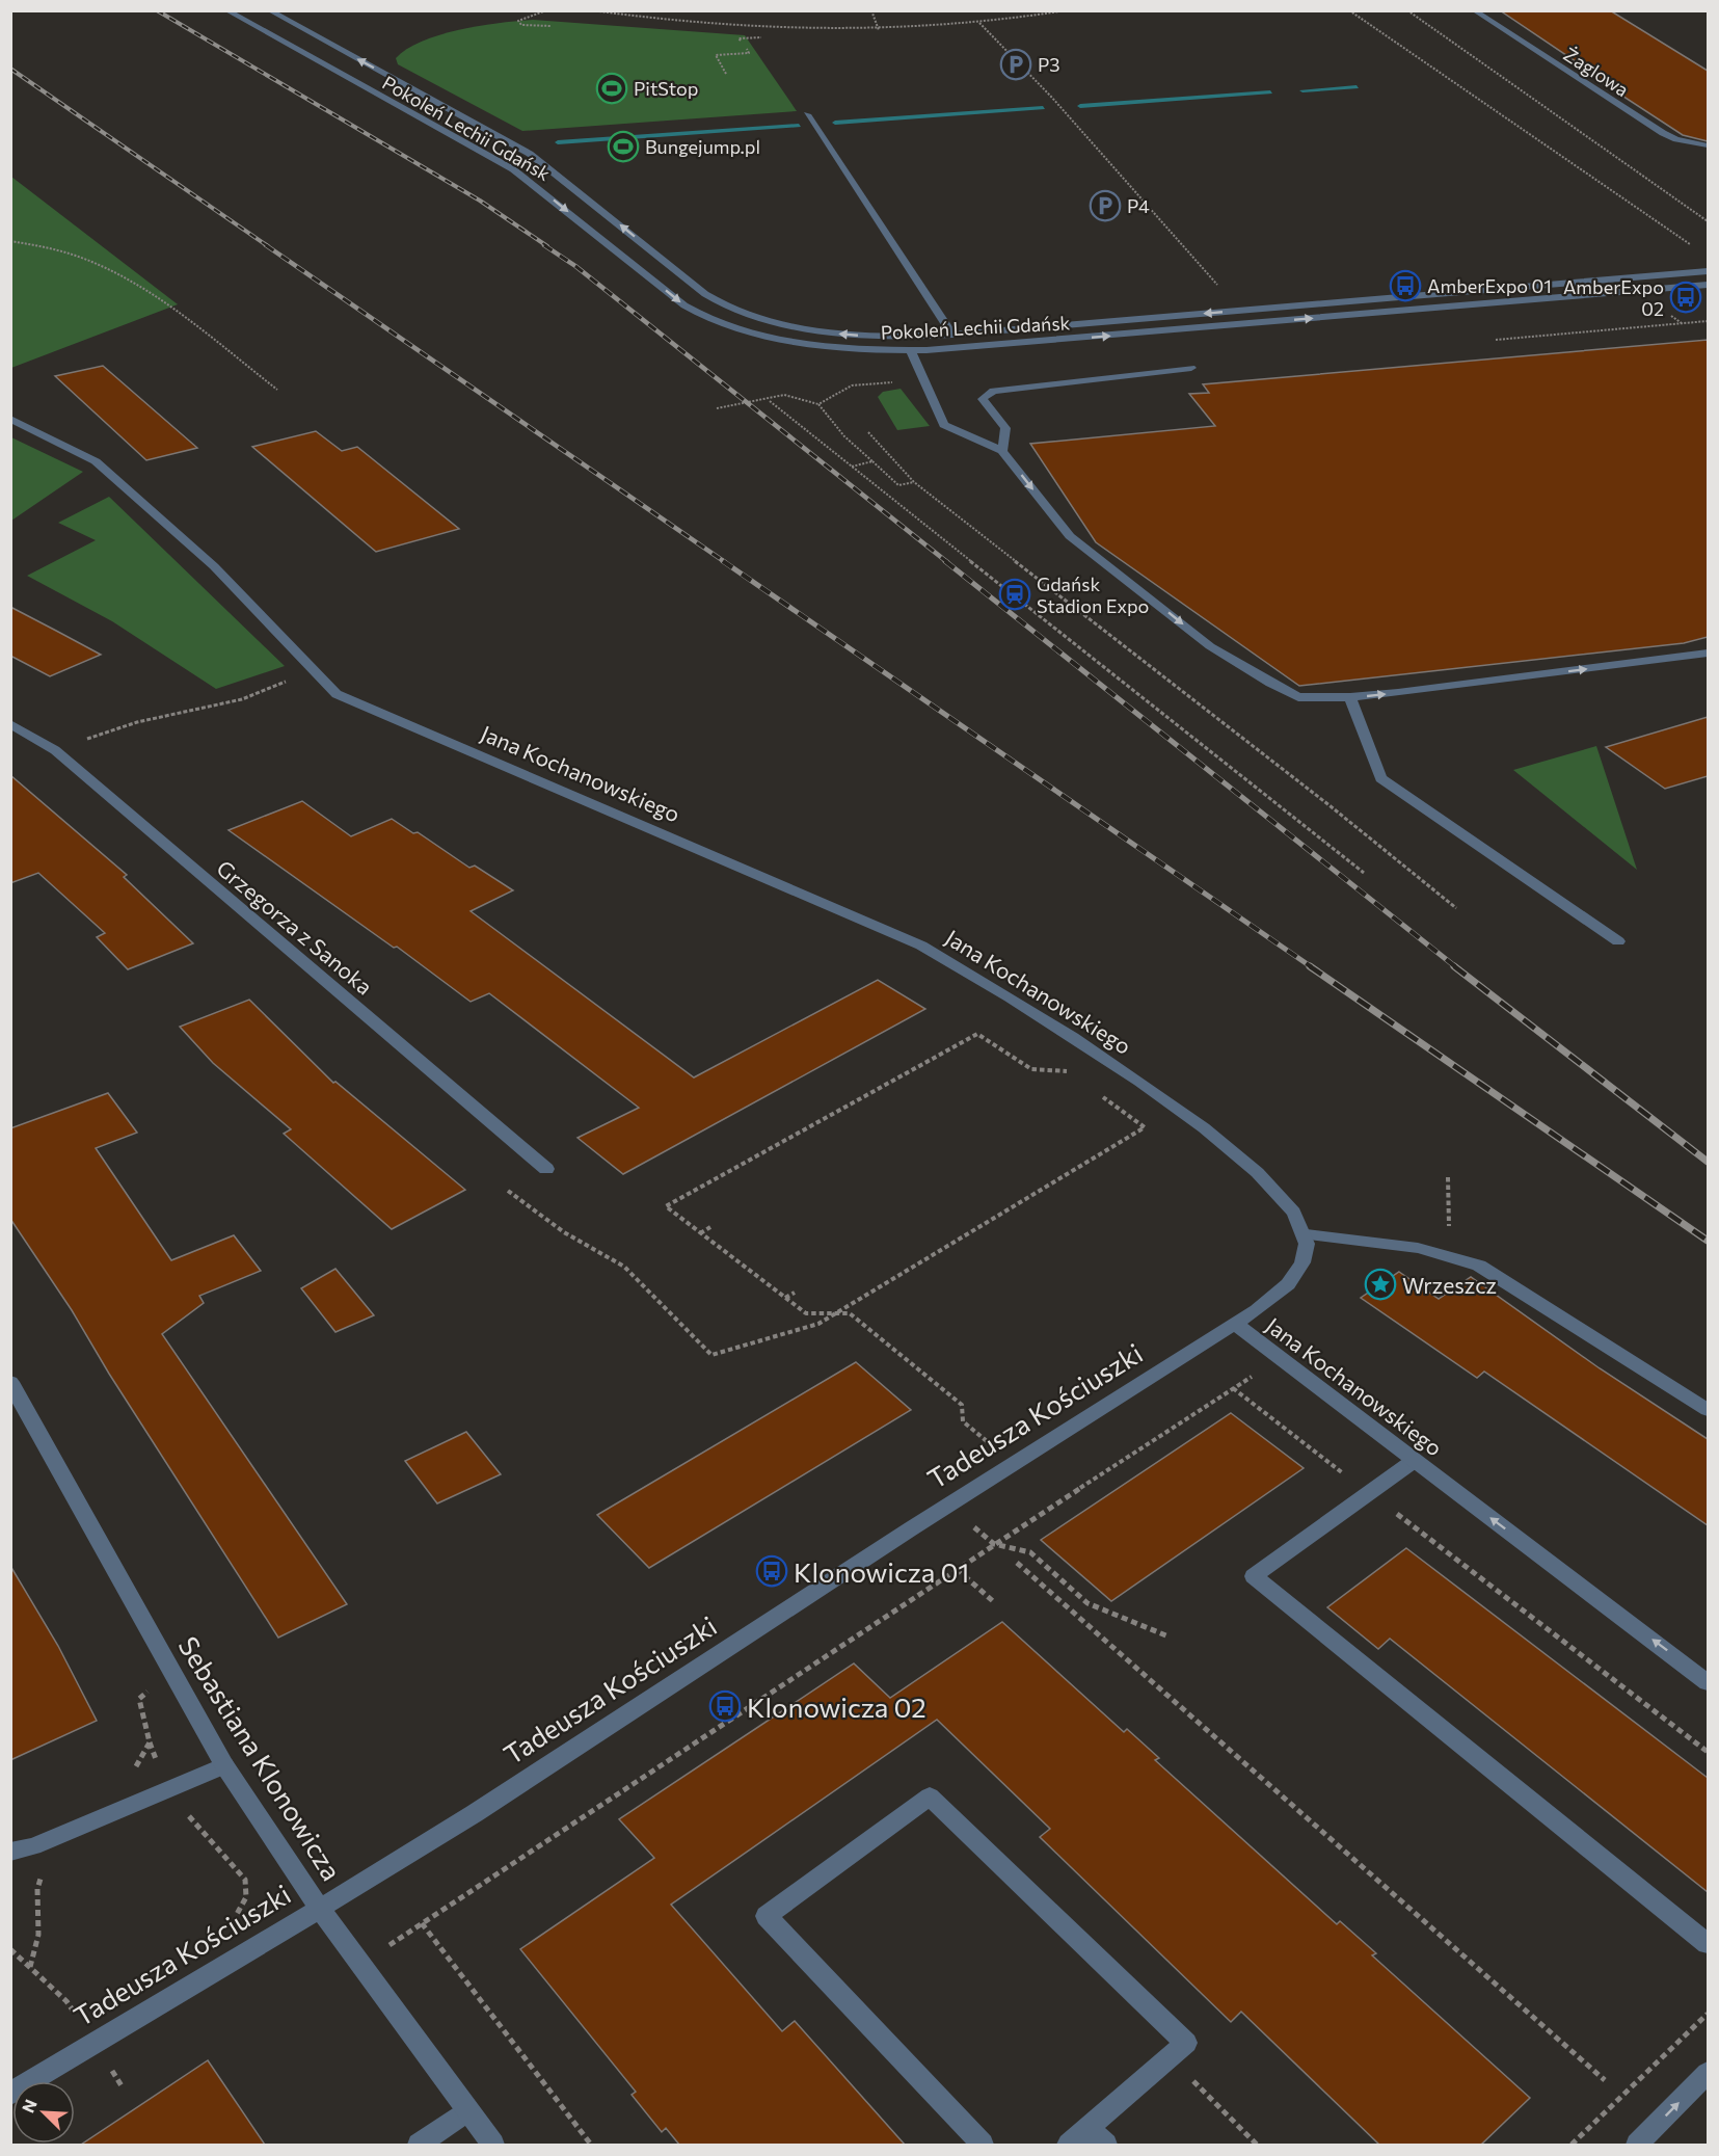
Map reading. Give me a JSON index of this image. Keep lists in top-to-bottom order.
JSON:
{
  "streets": {
    "street": [
      "Żaglowa",
      "Pokoleń Lechii Gdańsk",
      "Jana Kochanowskiego",
      "Grzegorza z Sanoka",
      "Tadeusza Kościuszki",
      "Sebastiana Klonowicza"
    ]
  },
  "crossings": [
    ["Jana Kochanowskiego", "Tadeusza Kościuszki"],
    ["Tadeusza Kościuszki", "Sebastiana Klonowicza"]
  ],
  "places": {
    "parking": ["P3", "P4"],
    "sports": ["PitStop", "Bungejump.pl"],
    "bus stop": [
      "AmberExpo 01",
      "AmberExpo 02",
      "Klonowicza 01",
      "Klonowicza 02"
    ],
    "station": ["Gdańsk Stadion Expo"],
    "place": ["Wrzeszcz"]
  },
  "north": "top left"
}
